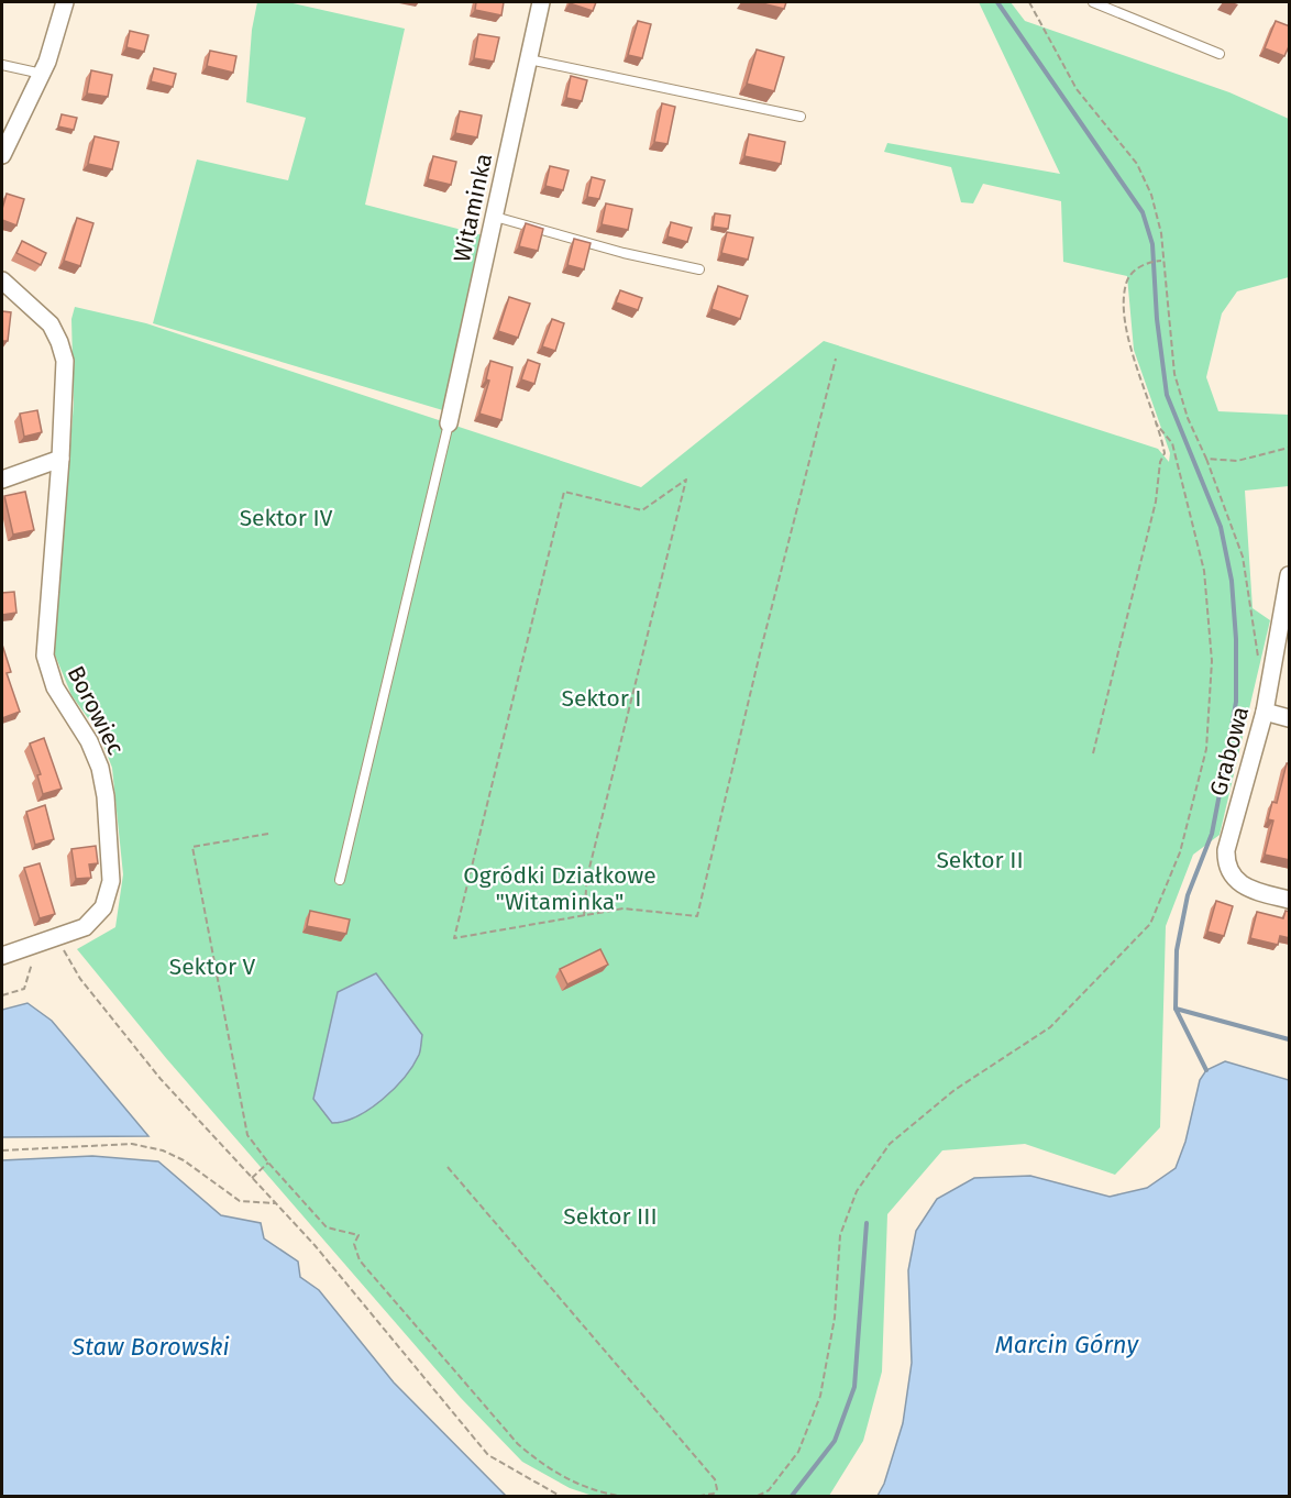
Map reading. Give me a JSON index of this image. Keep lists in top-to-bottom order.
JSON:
{
  "streets": {
    "street": ["Witaminka", "Borowiec", "Grabowa"]
  },
  "water": ["Marcin Górny", "Staw Borowski"],
  "parks": [
    "Sektor IV",
    "Sektor I",
    "Sektor II",
    "Ogródki Działkowe \"Witaminka\"",
    "Sektor V",
    "Sektor III"
  ]
}
